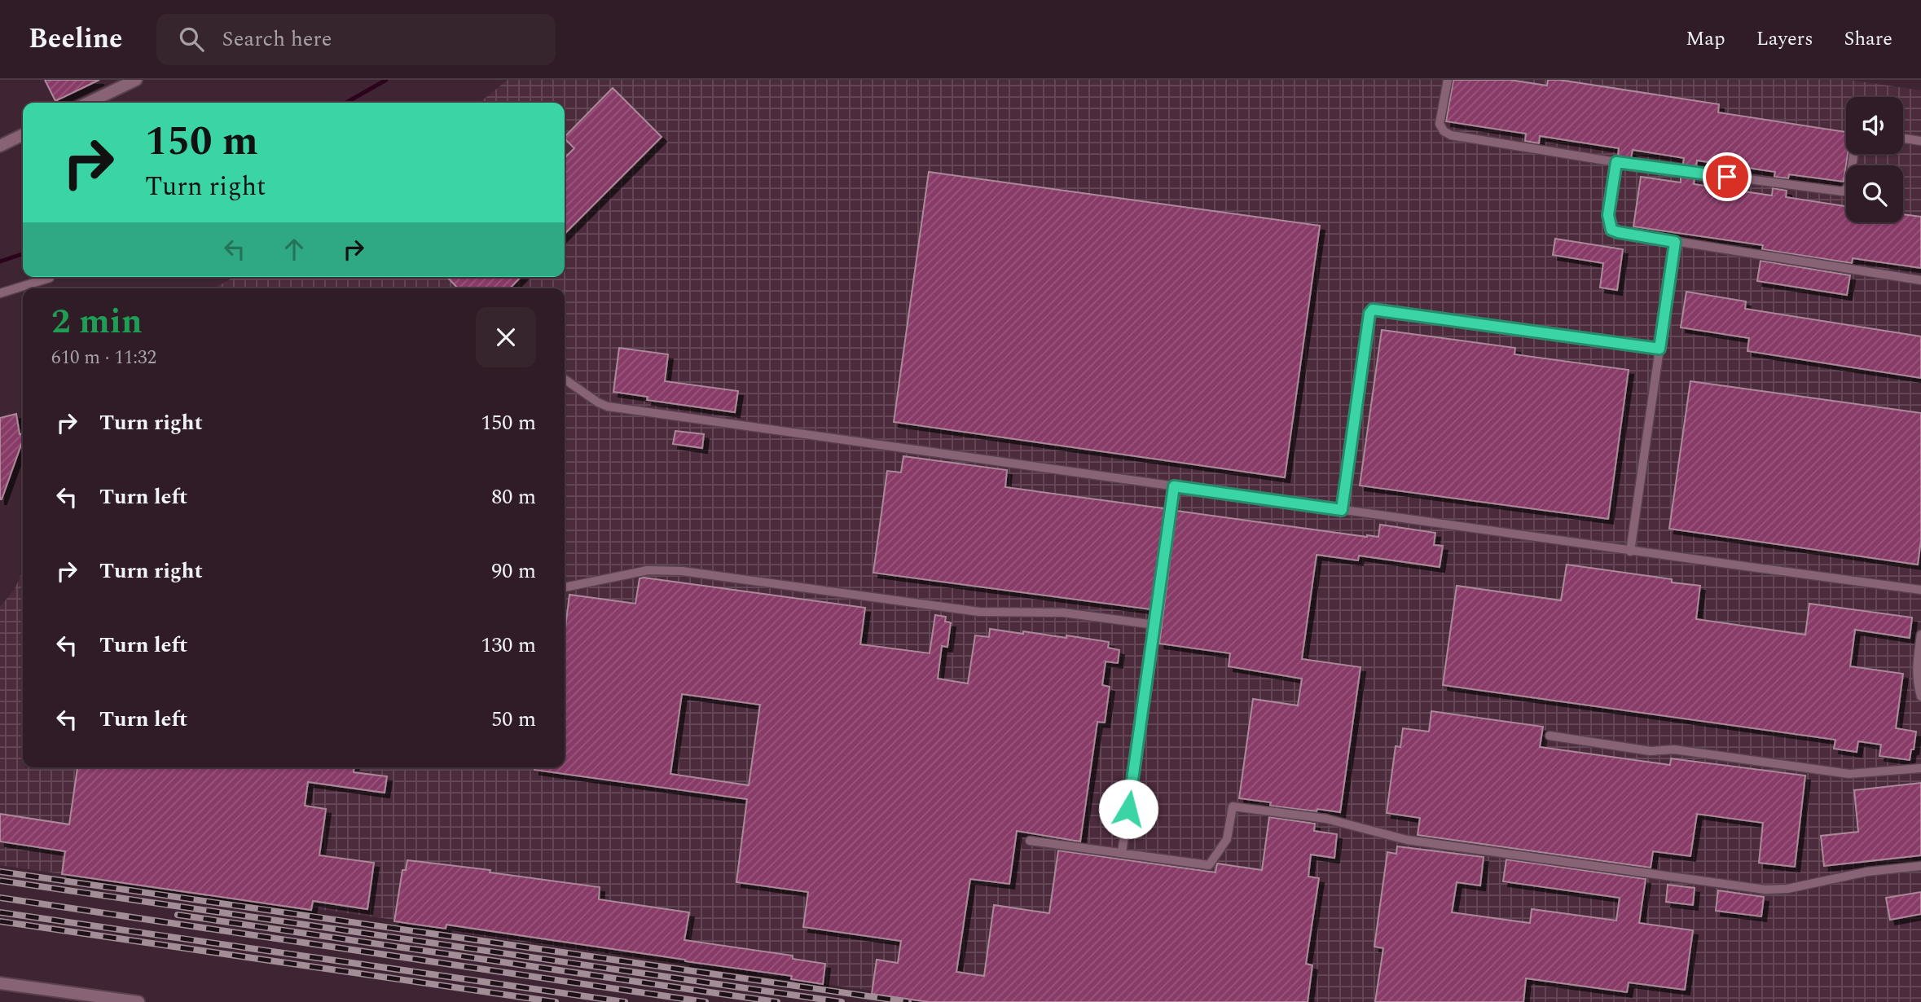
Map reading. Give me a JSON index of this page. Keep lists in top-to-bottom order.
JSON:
{
  "page": {
    "header": "Beeline",
    "search": "Search here",
    "nav": ["Map", "Layers", "Share"],
    "turn": ["150 m", "Turn right"],
    "heading": ["2 min", "610 m · 11:32"],
    "list": [
      {
        "name": "Turn right",
        "value": "150 m"
      },
      {
        "name": "Turn left",
        "value": "80 m"
      },
      {
        "name": "Turn right",
        "value": "90 m"
      },
      {
        "name": "Turn left",
        "value": "130 m"
      },
      {
        "name": "Turn left",
        "value": "50 m"
      }
    ]
  }
}
